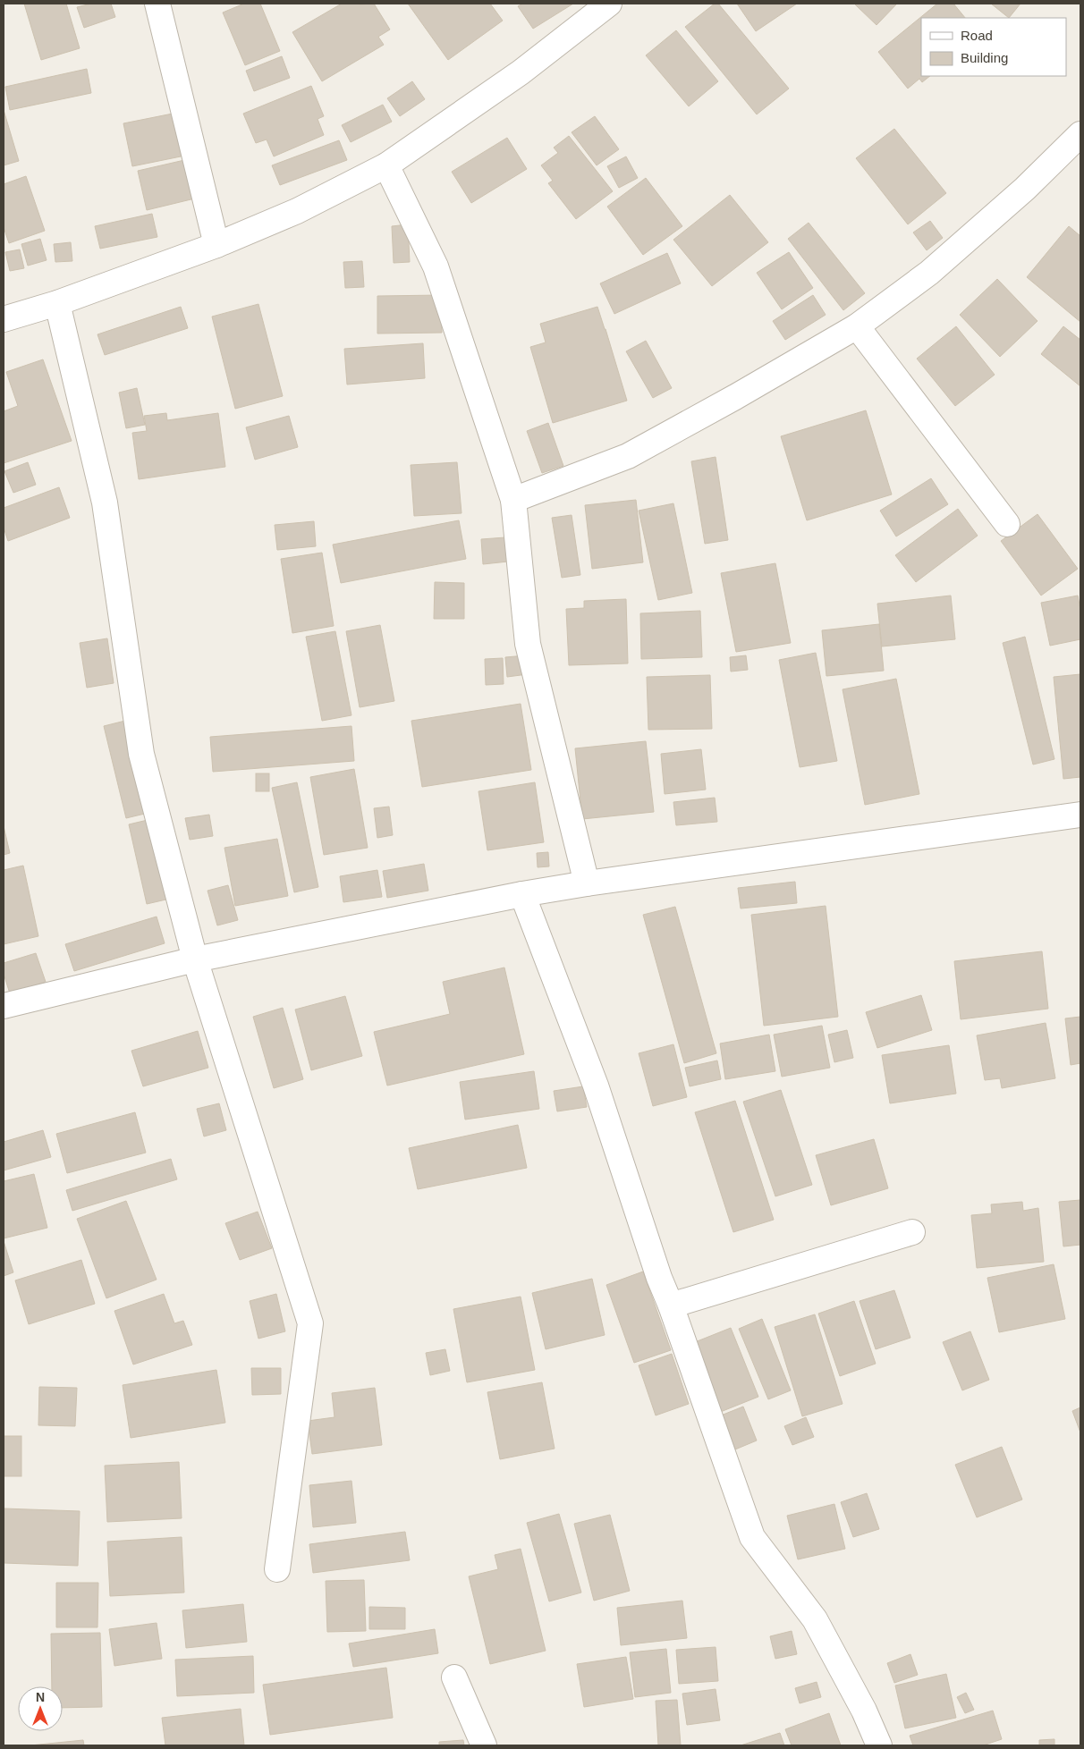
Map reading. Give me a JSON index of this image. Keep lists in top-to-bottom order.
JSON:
{
  "legend": ["Road", "Building"],
  "north": "top"
}
